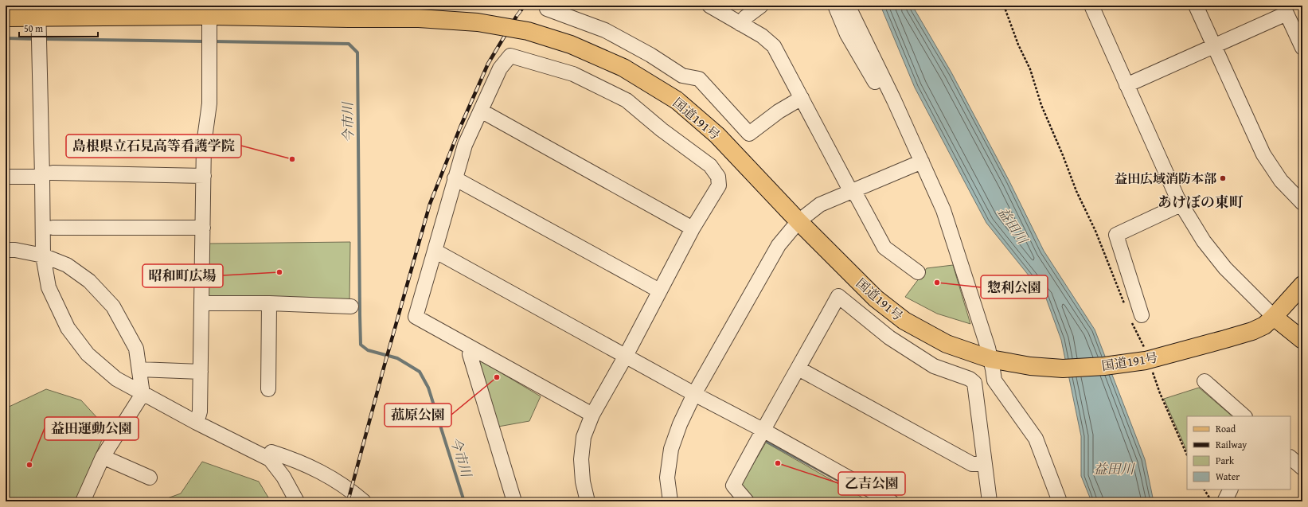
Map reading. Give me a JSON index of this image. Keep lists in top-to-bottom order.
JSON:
{
  "streets": {
    "main road": ["国道191号"]
  },
  "districts": ["あけぼの東町"],
  "water": ["今市川", "益田川"],
  "places": [
    "島根県立石見高等看護学院",
    "益田広域消防本部",
    "昭和町広場",
    "惣利公園",
    "菰原公園",
    "乙吉公園",
    "益田運動公園"
  ],
  "legend": [
    "Road",
    "Railway",
    "Park",
    "Water"
  ],
  "scale_bar": "50 m"
}
